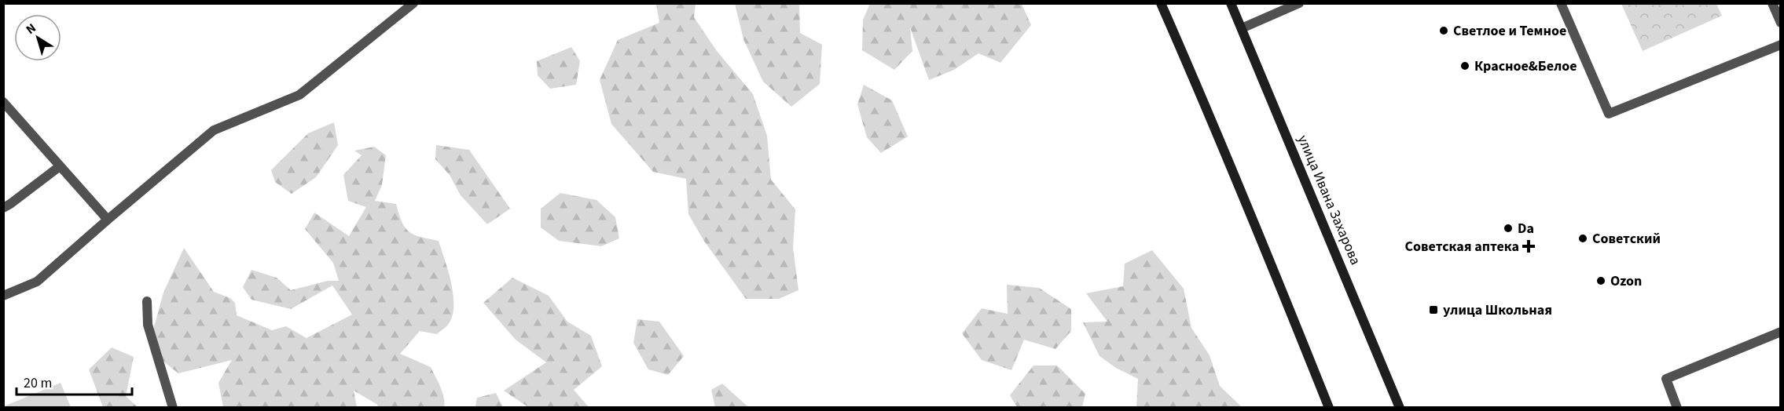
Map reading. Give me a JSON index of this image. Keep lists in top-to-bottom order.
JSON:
{
  "streets": {
    "main road": ["улица Ивана Захарова"]
  },
  "places": {
    "other": [
      "Светлое и Темное",
      "Красное&Белое",
      "Da",
      "Советский",
      "Ozon"
    ],
    "health": ["Советская аптека"],
    "transit": ["улица Школьная"]
  },
  "scale_bar": "20 m",
  "north": "top left"
}
